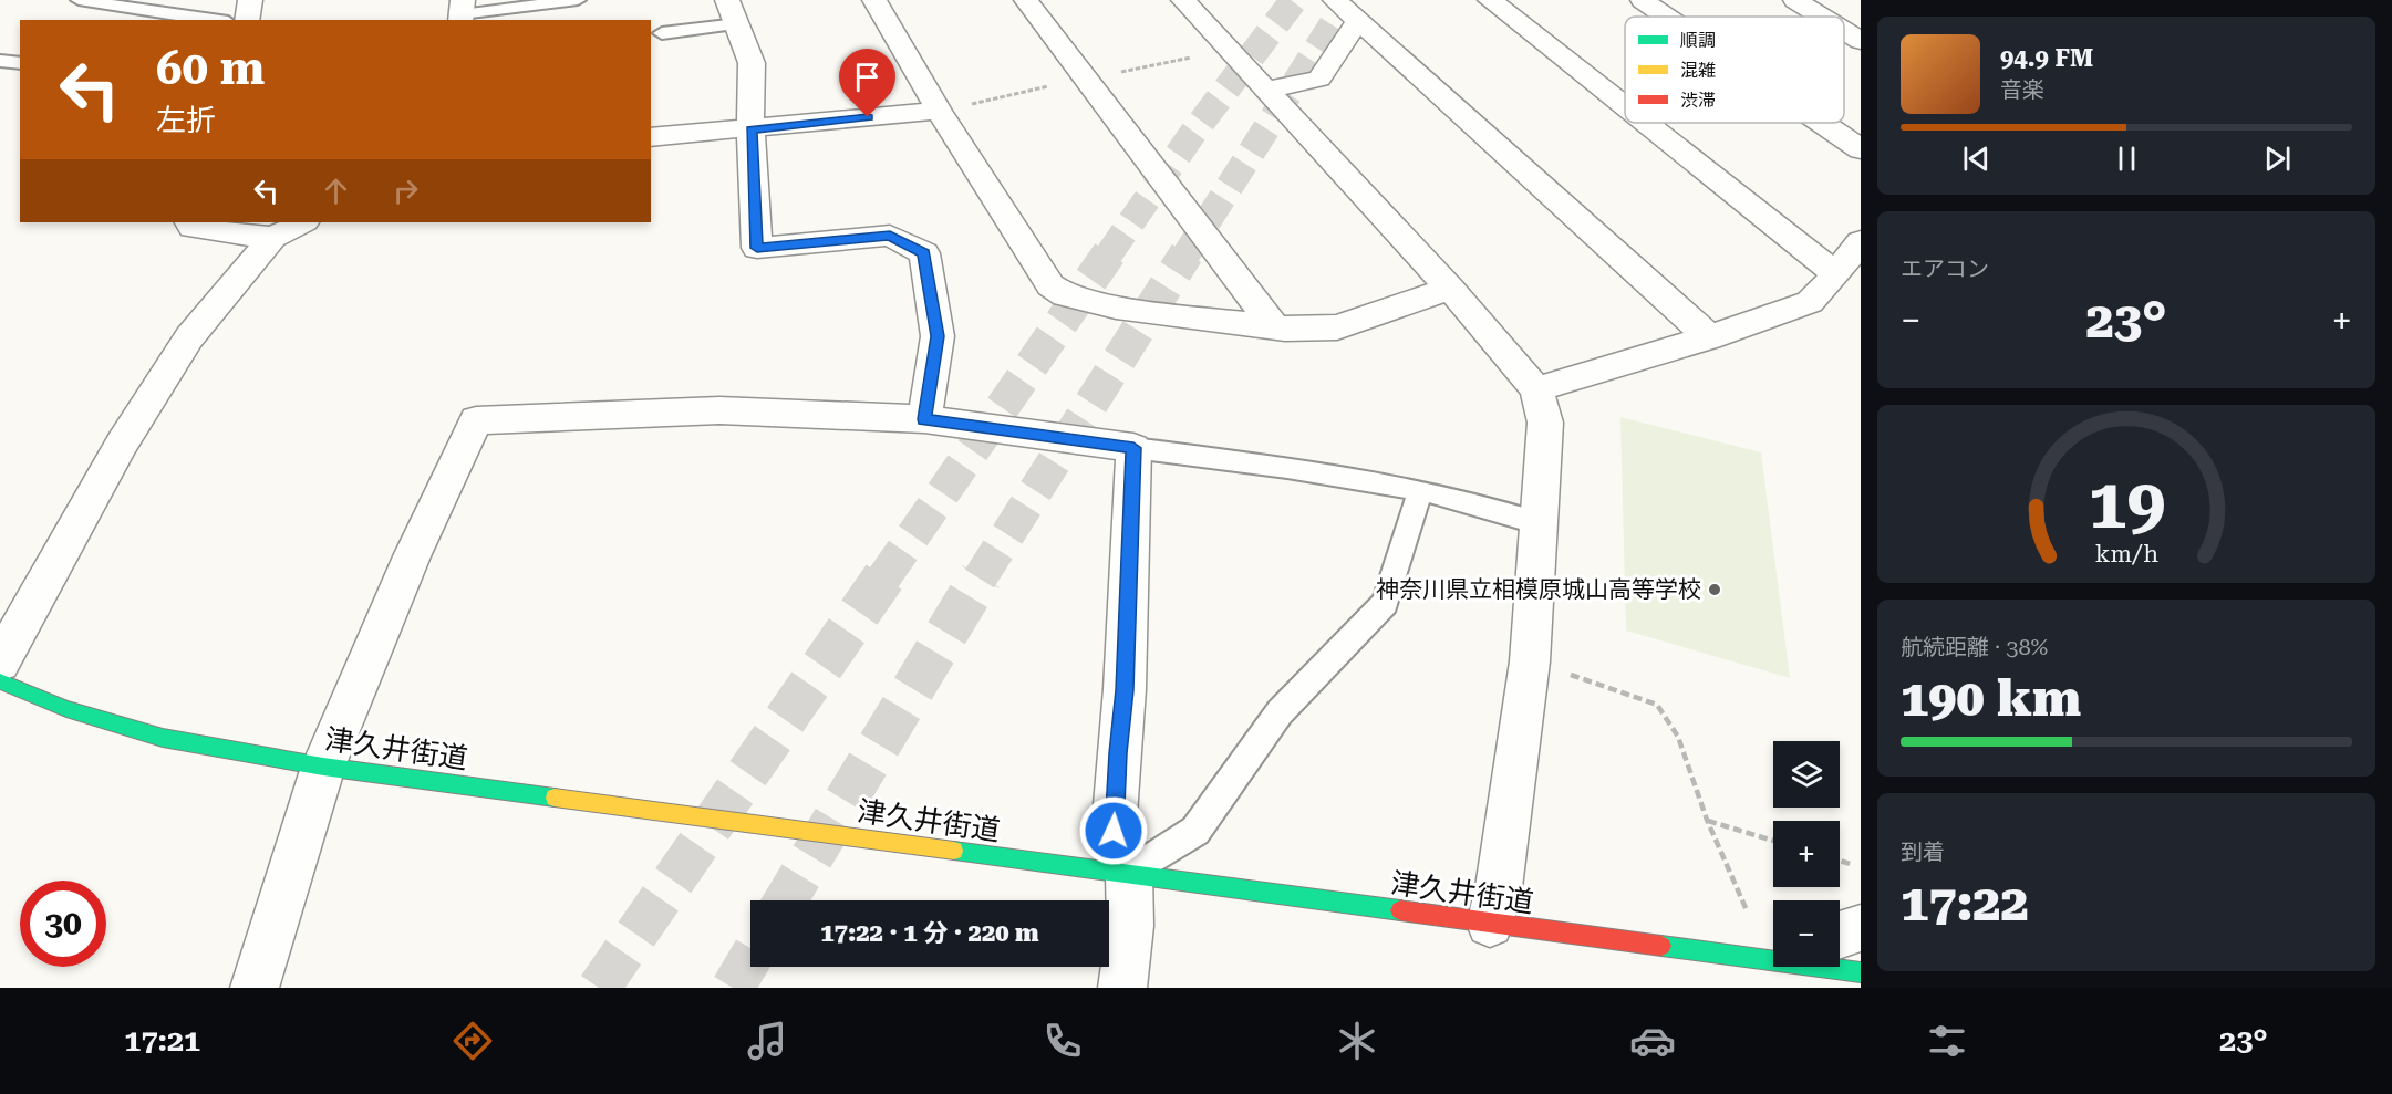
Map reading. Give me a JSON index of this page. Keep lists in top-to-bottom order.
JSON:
{
  "streets": {
    "highway": ["津久井街道"]
  },
  "places": ["神奈川県立相模原城山高等学校"],
  "legend": ["順調", "混雑", "渋滞"],
  "page": {
    "turn": ["60 m", "左折"],
    "song": ["94.9 FM", "音楽"],
    "tile": [
      "エアコン",
      ["航続距離 · 38%", "190 km"],
      ["到着", "17:22"]
    ],
    "heat": ["−", "23°", "+"],
    "map_buttons": ["+", "−"],
    "limit": "30",
    "trip": "17:22 · 1 分 · 220 m",
    "tabs": ["17:21", "23°"],
    "gauge": ["19", "km/h"]
  }
}
